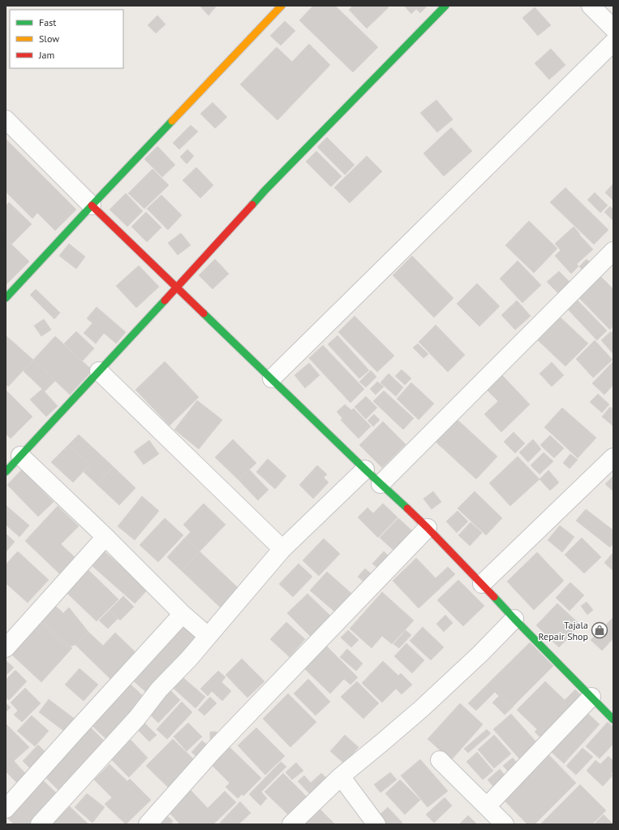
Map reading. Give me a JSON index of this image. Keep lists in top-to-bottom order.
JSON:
{
  "places": {
    "shop": ["Tajala Repair Shop"]
  },
  "legend": ["Fast", "Slow", "Jam"]
}
